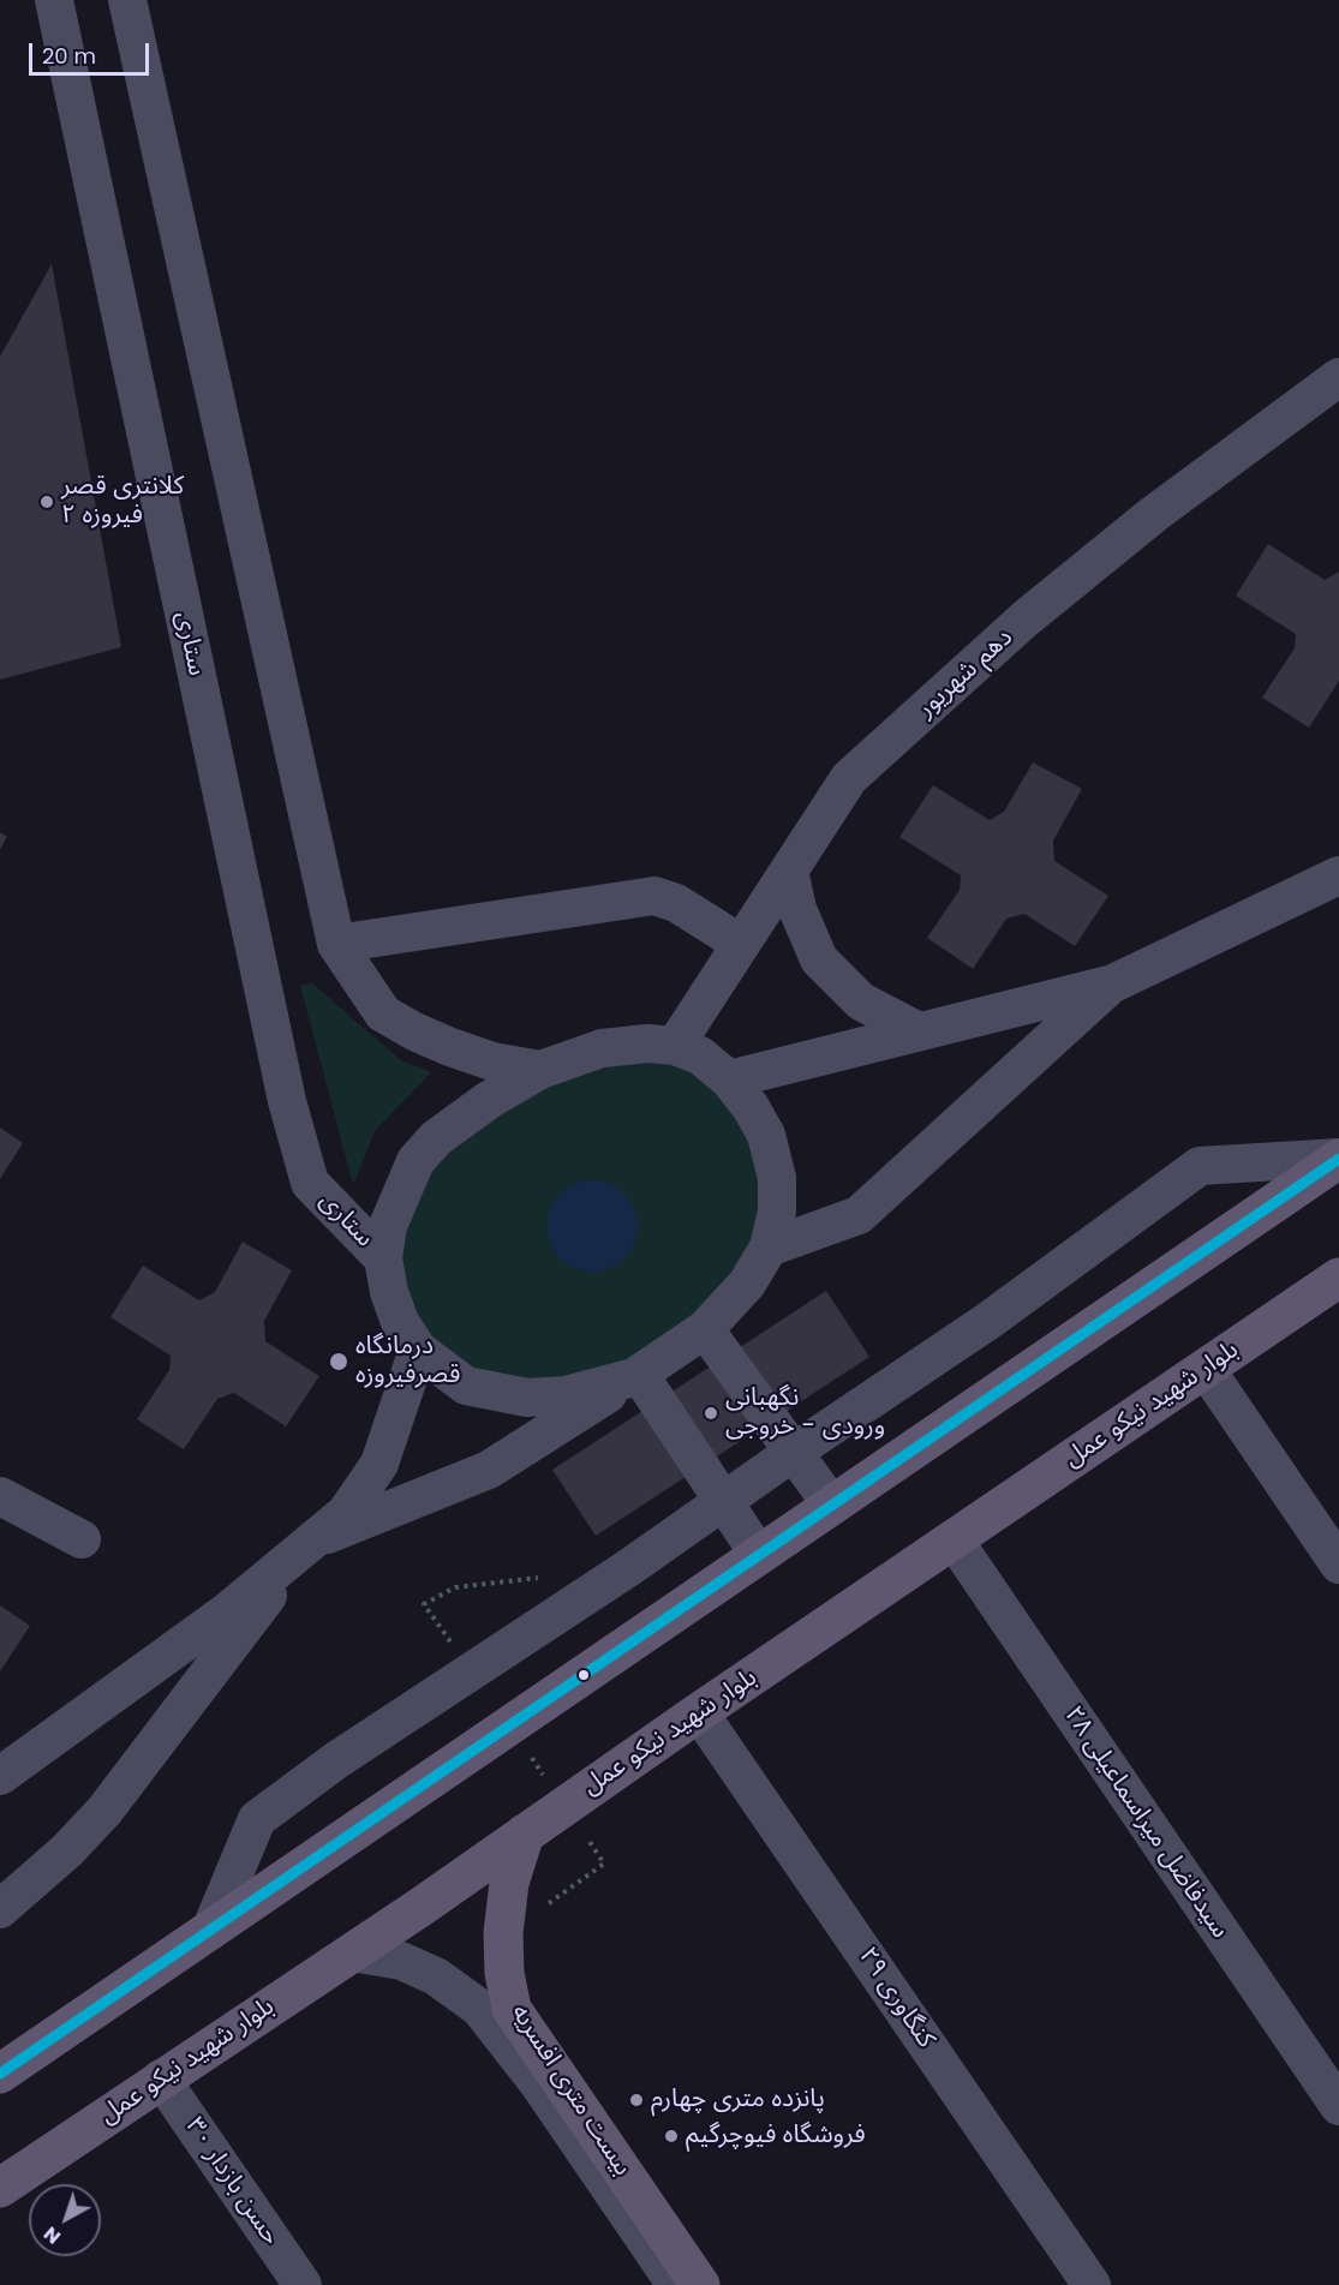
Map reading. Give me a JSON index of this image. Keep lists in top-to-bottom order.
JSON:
{
  "streets": {
    "main road": ["بلوار شهید نیکو عمل", "بیست متری افسریه"],
    "street": [
      "ستاری",
      "دهم شهریور",
      "سیدفاضل میراسماعیلی ۲۸",
      "کنگاوری ۲۹",
      "حسن بازدار ۳۰"
    ]
  },
  "crossings": [
    ["بلوار شهید نیکو عمل", "سیدفاضل میراسماعیلی ۲۸"],
    ["بلوار شهید نیکو عمل", "کنگاوری ۲۹"],
    ["بلوار شهید نیکو عمل", "بیست متری افسریه"],
    ["بلوار شهید نیکو عمل", "حسن بازدار ۳۰"]
  ],
  "places": [
    "کلانتری قصر فیروزه ۲",
    "درمانگاه قصرفیروزه",
    "نگهبانی ورودی - خروجی",
    "پانزده متری چهارم",
    "فروشگاه فیوچرگیم"
  ],
  "scale_bar": "20 m",
  "north": "bottom left"
}
